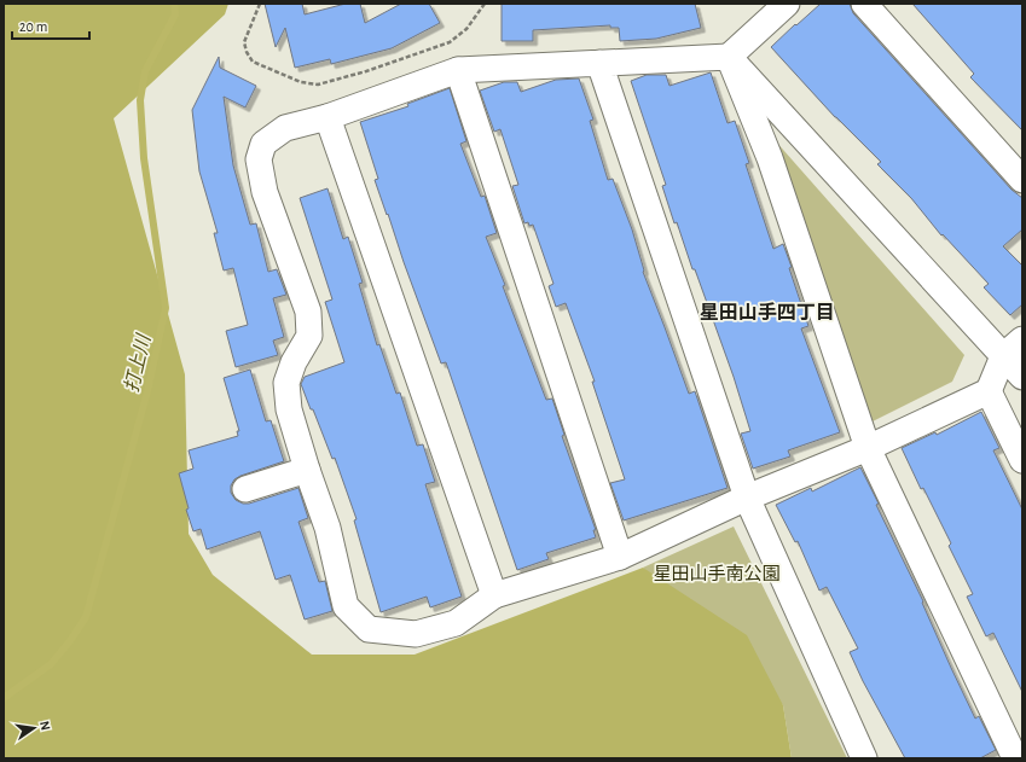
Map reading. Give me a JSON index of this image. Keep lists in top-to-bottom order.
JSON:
{
  "districts": ["星田山手四丁目"],
  "water": ["打上川"],
  "parks": ["星田山手南公園"],
  "scale_bar": "20 m",
  "north": "right"
}
